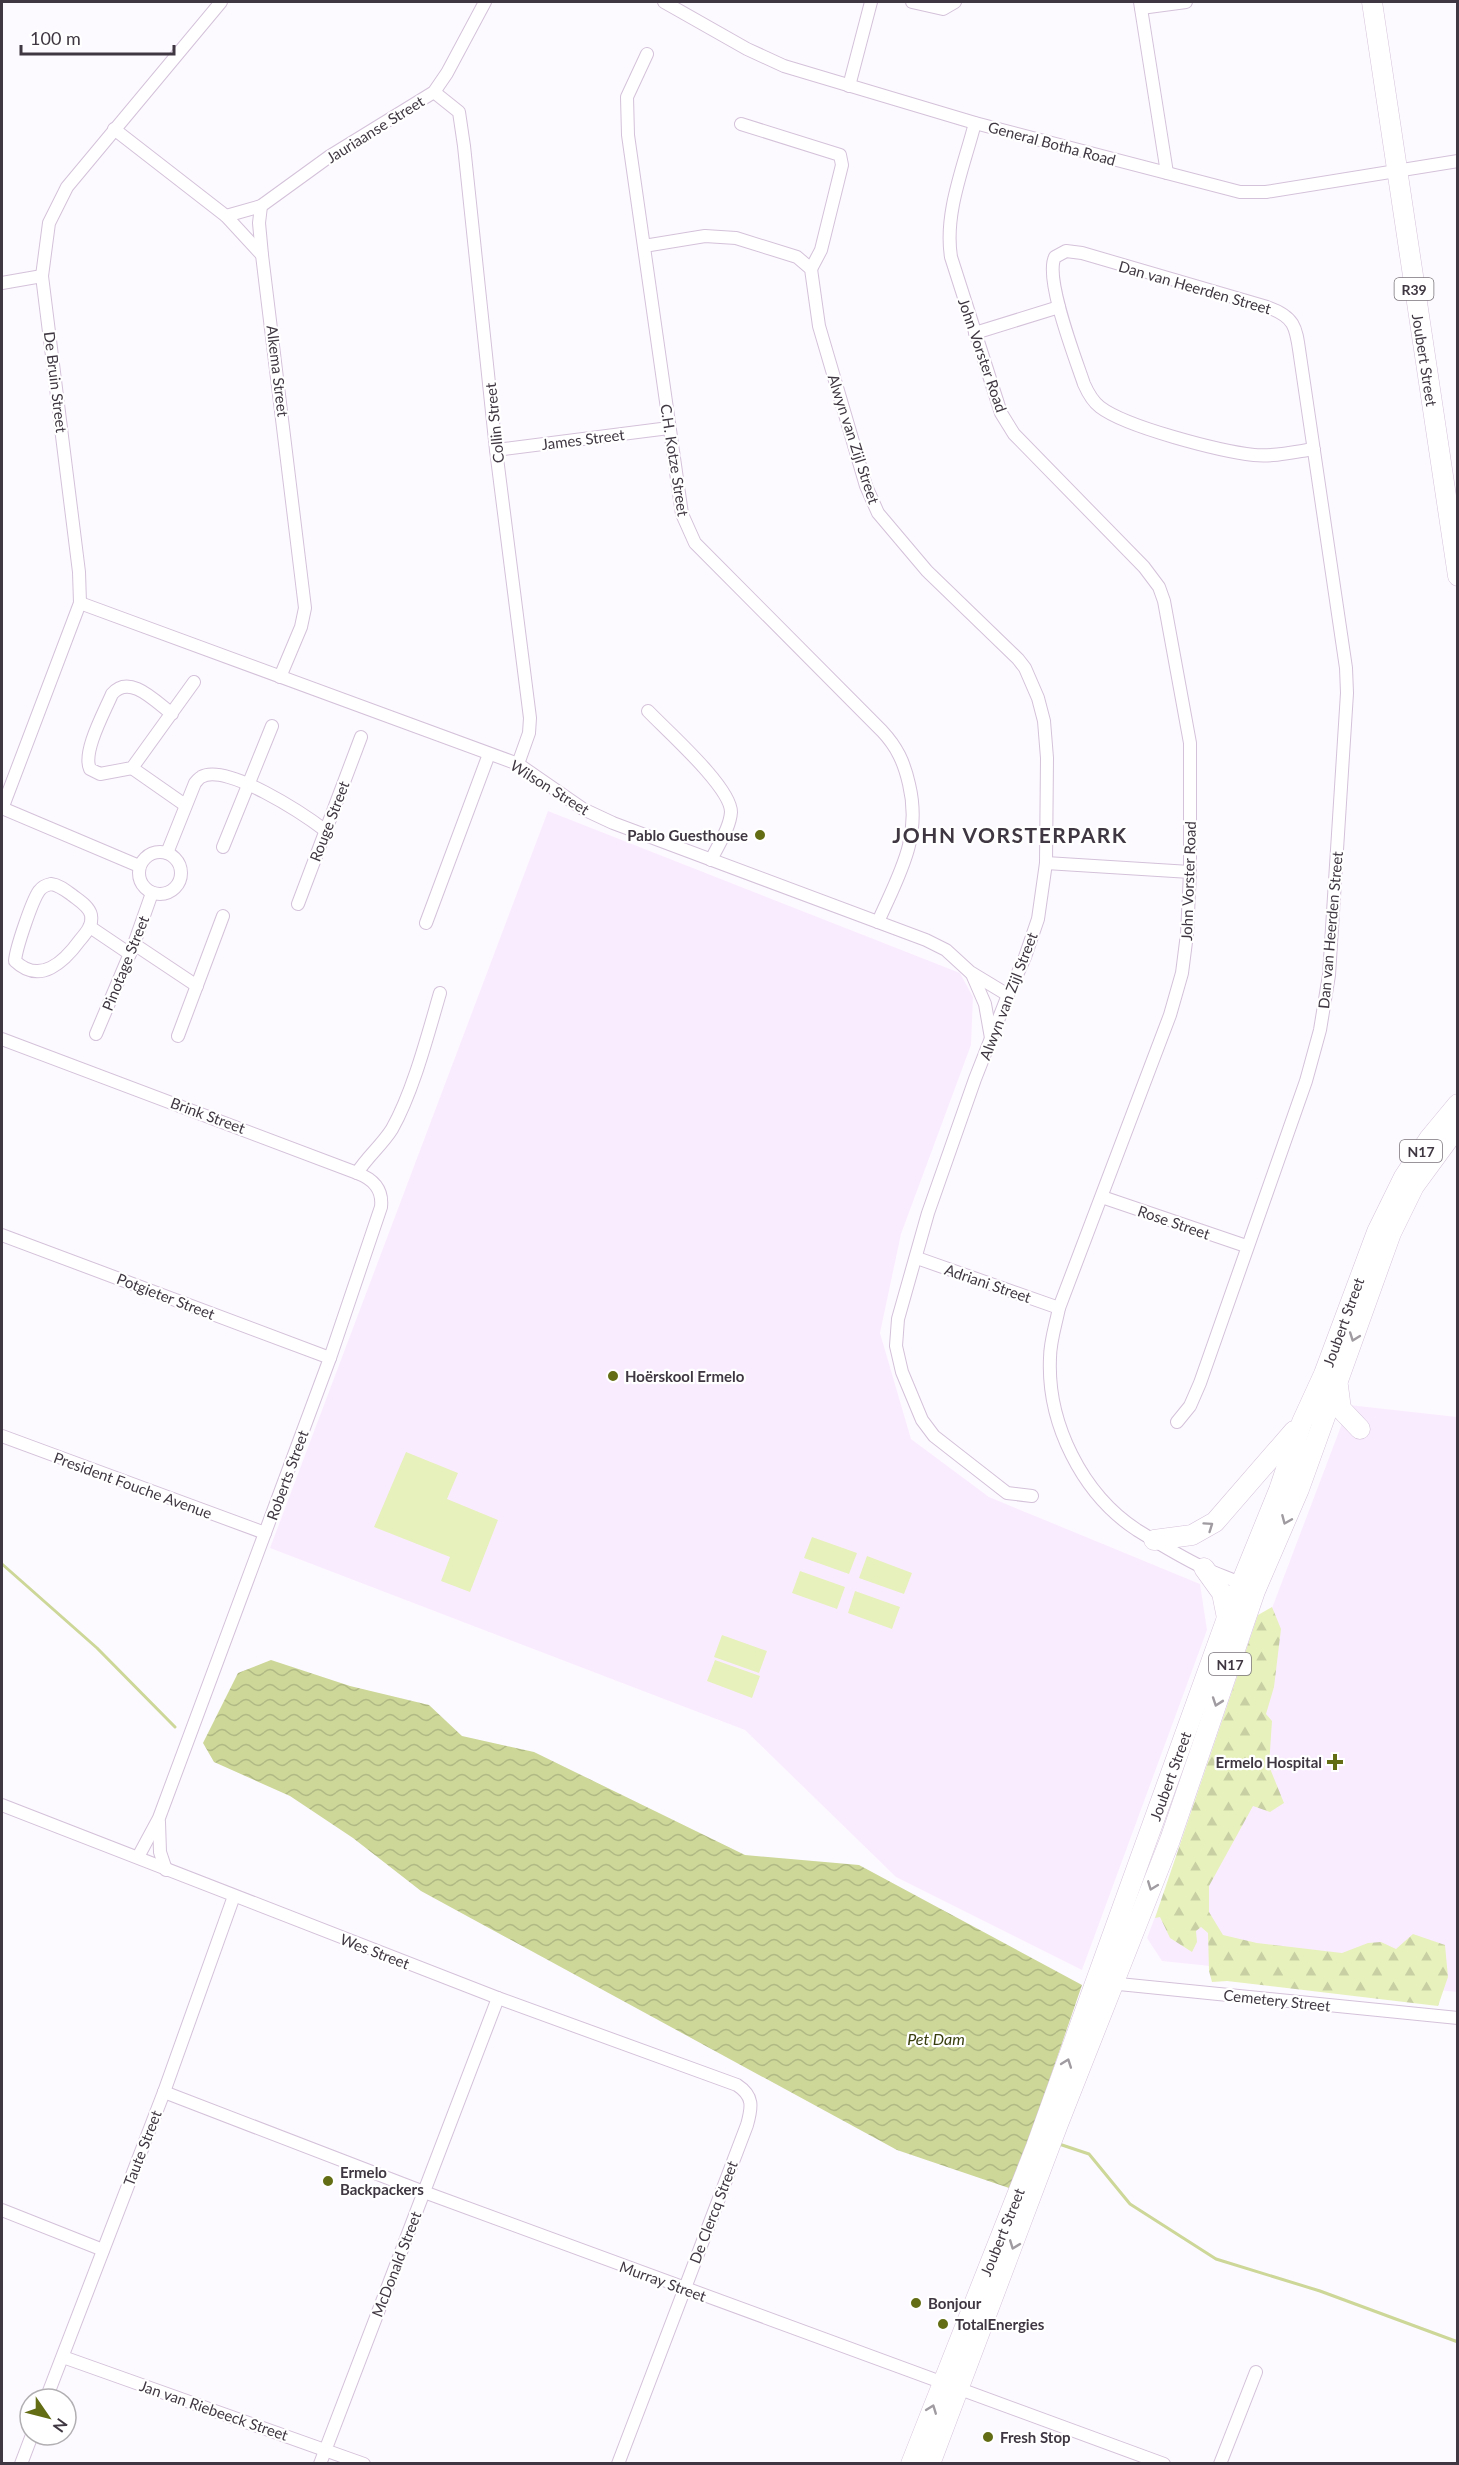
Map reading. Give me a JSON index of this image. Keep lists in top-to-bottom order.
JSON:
{
  "streets": {
    "main road": ["R39", "Joubert Street", "N17"],
    "street": [
      "Jauriaanse Street",
      "General Botha Road",
      "Dan van Heerden Street",
      "John Vorster Road",
      "Alkema Street",
      "De Bruin Street",
      "Collin Street",
      "James Street",
      "Alwyn van Zijl Street",
      "C.H. Kotze Street",
      "Wilson Street",
      "Rouge Street",
      "Pinotage Street",
      "Brink Street",
      "Rose Street",
      "Adriani Street",
      "Potgieter Street",
      "Roberts Street",
      "President Fouche Avenue",
      "Wes Street",
      "Cemetery Street",
      "Taute Street",
      "De Clercq Street",
      "McDonald Street",
      "Murray Street",
      "Jan van Riebeeck Street"
    ]
  },
  "crossings": [
    ["Jauriaanse Street", "Collin Street"],
    ["General Botha Road", "John Vorster Road"],
    ["General Botha Road", "Joubert Street"],
    ["Dan van Heerden Street", "Rose Street"],
    ["John Vorster Road", "Joubert Street"],
    ["John Vorster Road", "Rose Street"],
    ["John Vorster Road", "Adriani Street"],
    ["Joubert Street", "Cemetery Street"],
    ["Joubert Street", "Murray Street"],
    ["Alkema Street", "Wilson Street"],
    ["De Bruin Street", "Wilson Street"],
    ["Collin Street", "James Street"],
    ["Collin Street", "Wilson Street"],
    ["James Street", "C.H. Kotze Street"],
    ["Alwyn van Zijl Street", "Wilson Street"],
    ["Alwyn van Zijl Street", "Adriani Street"],
    ["C.H. Kotze Street", "Wilson Street"],
    ["Brink Street", "Roberts Street"],
    ["Potgieter Street", "Roberts Street"],
    ["Roberts Street", "President Fouche Avenue"],
    ["Wes Street", "Taute Street"],
    ["Wes Street", "De Clercq Street"],
    ["Wes Street", "McDonald Street"],
    ["Taute Street", "Murray Street"],
    ["Taute Street", "Jan van Riebeeck Street"],
    ["De Clercq Street", "Murray Street"],
    ["McDonald Street", "Murray Street"],
    ["McDonald Street", "Jan van Riebeeck Street"]
  ],
  "districts": ["JOHN VORSTERPARK"],
  "water": ["Pet Dam"],
  "places": {
    "other": [
      "Pablo Guesthouse",
      "Hoërskool Ermelo",
      "Ermelo Backpackers",
      "Bonjour",
      "TotalEnergies",
      "Fresh Stop"
    ],
    "health": ["Ermelo Hospital"]
  },
  "scale_bar": "100 m",
  "north": "bottom right"
}
